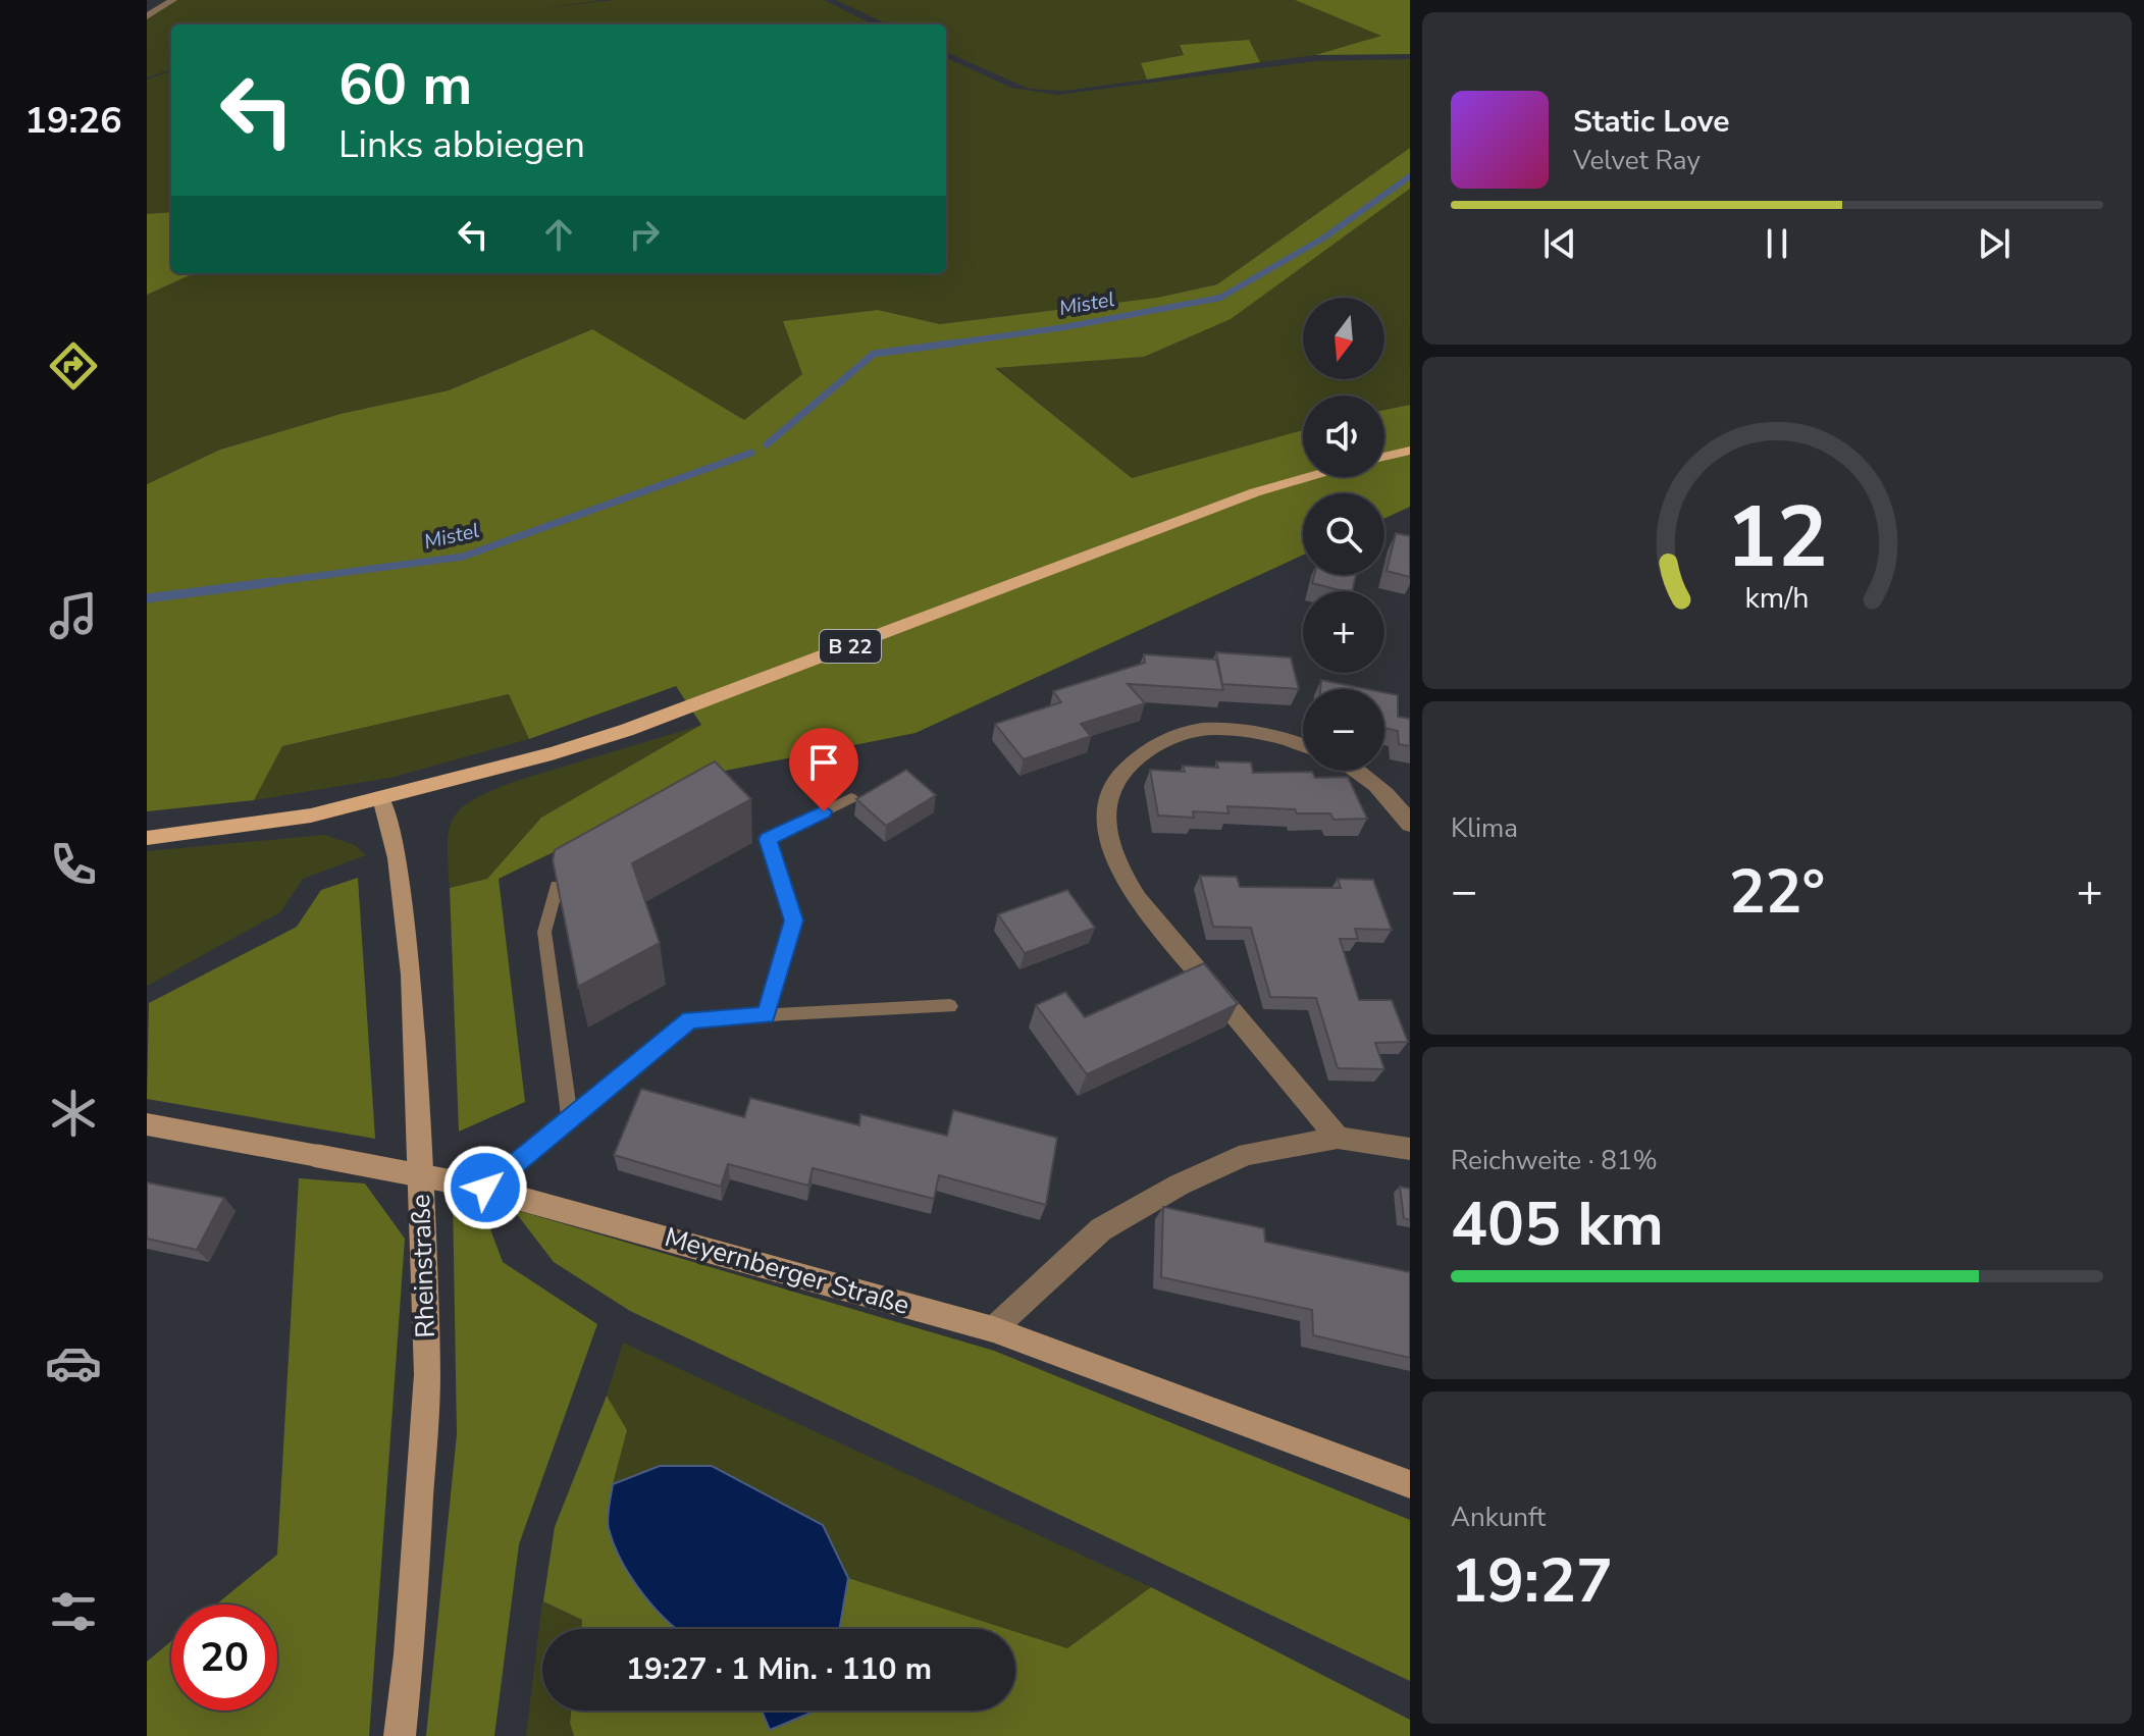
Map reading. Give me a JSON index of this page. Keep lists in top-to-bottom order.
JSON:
{
  "streets": {
    "main road": ["B 22"],
    "street": ["Rheinstraße", "Meyernberger Straße"]
  },
  "crossings": [
    ["B 22", "Rheinstraße"]
  ],
  "water": ["Mistel"],
  "north": "bottom",
  "page": {
    "tabs": "19:26",
    "turn": ["60 m", "Links abbiegen"],
    "song": ["Static Love", "Velvet Ray"],
    "map_buttons": ["+", "−"],
    "tile": [
      "Klima",
      ["Reichweite · 81%", "405 km"],
      ["Ankunft", "19:27"]
    ],
    "heat": ["−", "22°", "+"],
    "limit": "20",
    "trip": "19:27 · 1 Min. · 110 m",
    "gauge": ["12", "km/h"]
  }
}
